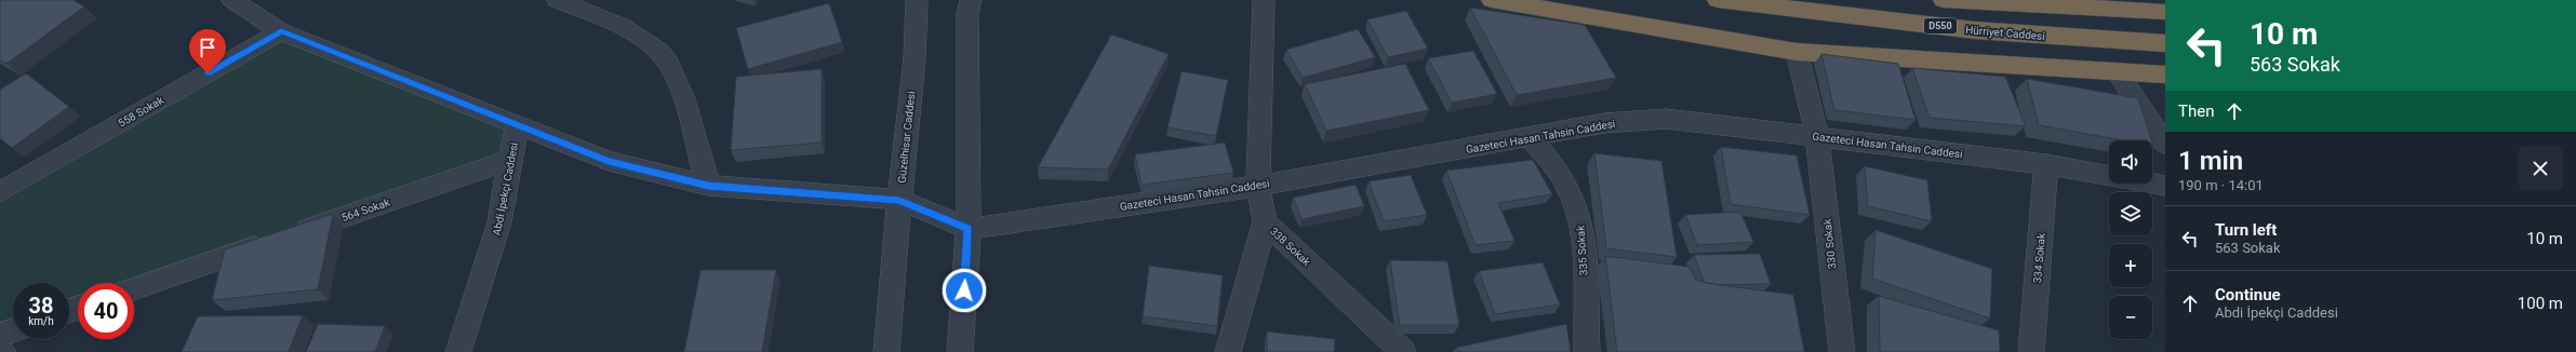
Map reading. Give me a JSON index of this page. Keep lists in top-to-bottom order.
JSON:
{
  "streets": {
    "highway": ["D550", "Hürriyet Caddesi"],
    "street": [
      "558 Sokak",
      "Gazeteci Hasan Tahsin Caddesi",
      "Güzelhisar Caddesi",
      "Abdi İpekçi Caddesi",
      "564 Sokak",
      "330 Sokak",
      "338 Sokak",
      "335 Sokak",
      "334 Sokak"
    ]
  },
  "crossings": [
    ["Gazeteci Hasan Tahsin Caddesi", "330 Sokak"],
    ["Gazeteci Hasan Tahsin Caddesi", "338 Sokak"],
    ["Gazeteci Hasan Tahsin Caddesi", "335 Sokak"],
    ["Gazeteci Hasan Tahsin Caddesi", "334 Sokak"],
    ["Abdi İpekçi Caddesi", "564 Sokak"]
  ],
  "page": {
    "turn": ["10 m", "563 Sokak"],
    "then": "Then",
    "heading": ["1 min", "190 m · 14:01"],
    "map_buttons": ["+", "−"],
    "list": [
      {
        "name": "Turn left",
        "note": "563 Sokak",
        "value": "10 m"
      },
      {
        "name": "Continue",
        "note": "Abdi İpekçi Caddesi",
        "value": "100 m"
      }
    ],
    "speed": "38 km/h",
    "limit": "40"
  }
}
